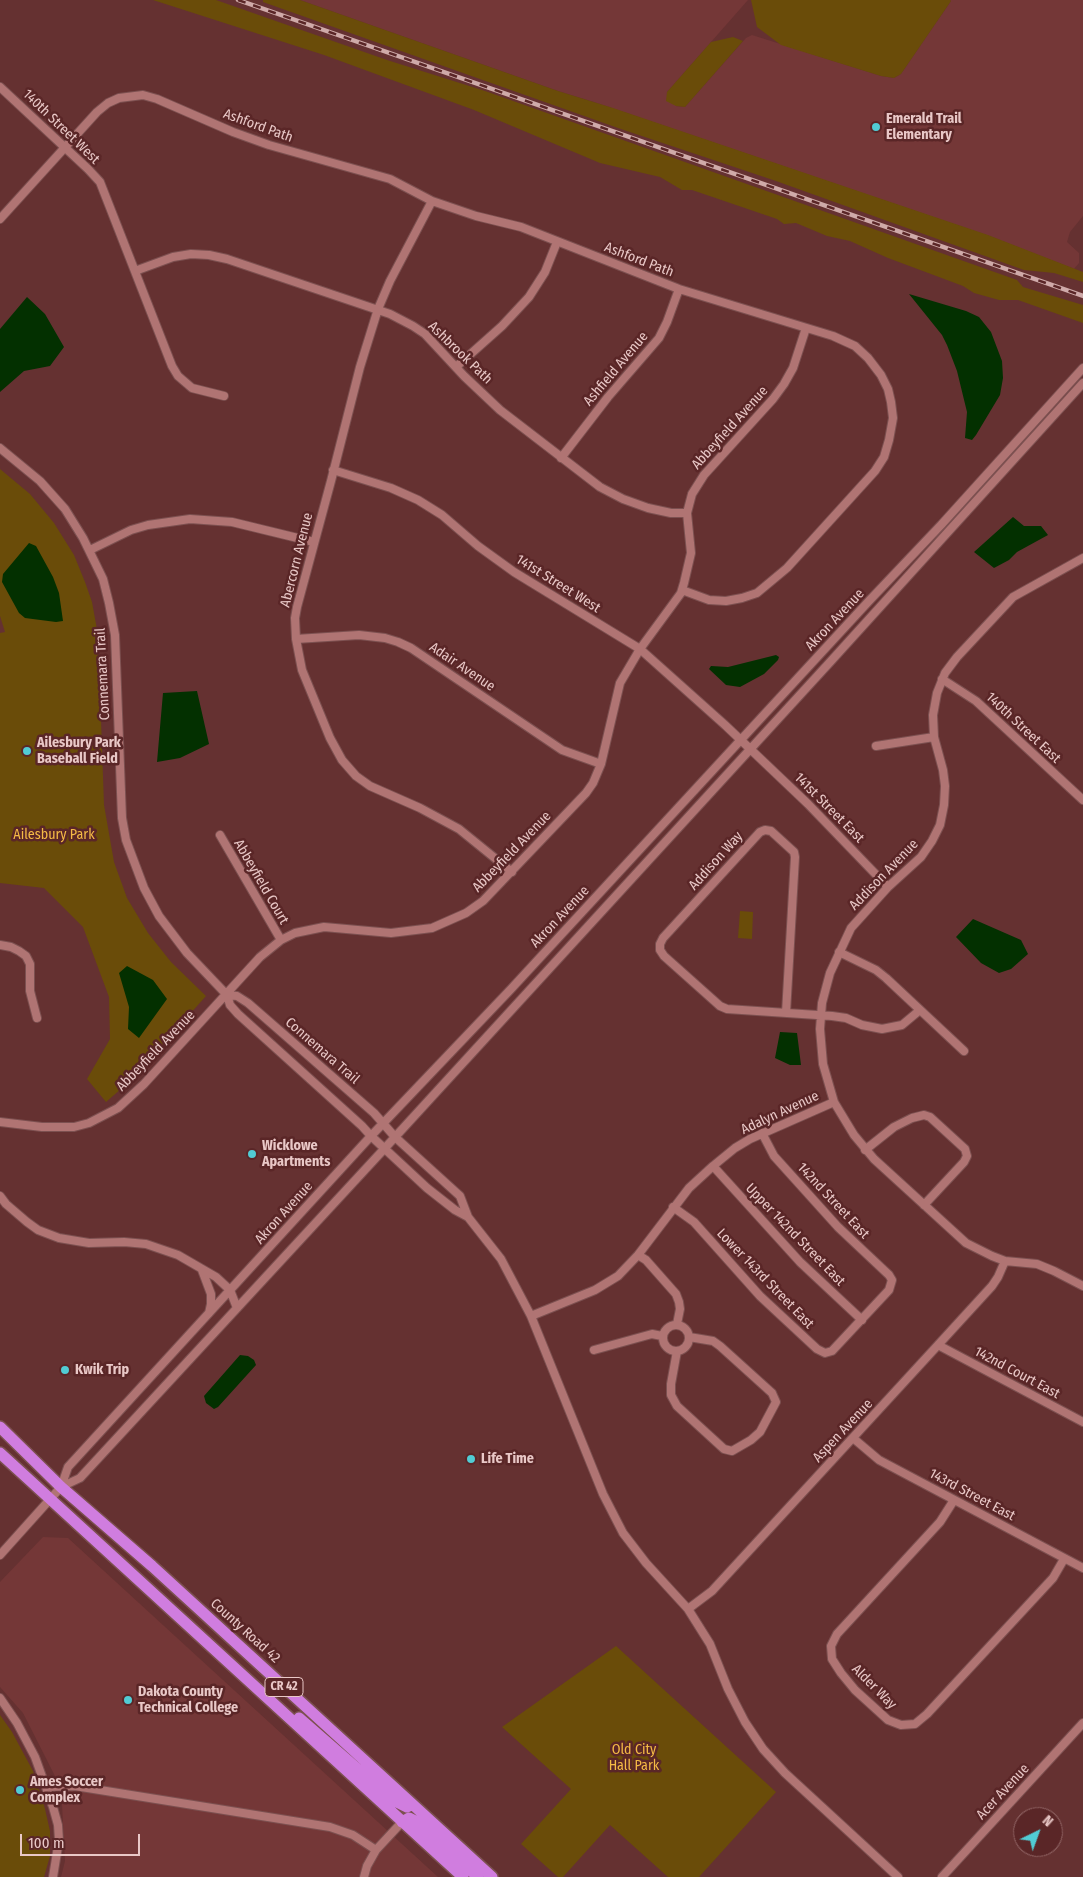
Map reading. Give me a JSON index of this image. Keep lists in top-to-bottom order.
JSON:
{
  "streets": {
    "highway": ["County Road 42", "CR 42"],
    "street": [
      "Ashford Path",
      "140th Street West",
      "Ashbrook Path",
      "Ashfield Avenue",
      "Abbeyfield Avenue",
      "Abercorn Avenue",
      "141st Street West",
      "Akron Avenue",
      "Adair Avenue",
      "Connemara Trail",
      "140th Street East",
      "141st Street East",
      "Addison Way",
      "Addison Avenue",
      "Abbeyfield Court",
      "Adalyn Avenue",
      "142nd Street East",
      "Upper 142nd Street East",
      "Lower 143rd Street East",
      "142nd Court East",
      "Aspen Avenue",
      "143rd Street East",
      "Alder Way",
      "Acer Avenue"
    ]
  },
  "crossings": [
    ["Ashford Path", "140th Street West"],
    ["Ashford Path", "Ashfield Avenue"],
    ["Ashford Path", "Abbeyfield Avenue"],
    ["Ashford Path", "Abercorn Avenue"],
    ["140th Street West", "Ashbrook Path"],
    ["Ashbrook Path", "Ashfield Avenue"],
    ["Ashbrook Path", "Abbeyfield Avenue"],
    ["Ashbrook Path", "Abercorn Avenue"],
    ["Abbeyfield Avenue", "Abercorn Avenue"],
    ["Abbeyfield Avenue", "141st Street West"],
    ["Abbeyfield Avenue", "Adair Avenue"],
    ["Abbeyfield Avenue", "Connemara Trail"],
    ["Abbeyfield Avenue", "Abbeyfield Court"],
    ["Abercorn Avenue", "141st Street West"],
    ["Abercorn Avenue", "Adair Avenue"],
    ["141st Street West", "Akron Avenue"],
    ["141st Street West", "141st Street East"],
    ["Akron Avenue", "Connemara Trail"],
    ["Akron Avenue", "141st Street East"],
    ["Akron Avenue", "County Road 42"],
    ["Akron Avenue", "CR 42"],
    ["140th Street East", "Addison Avenue"],
    ["141st Street East", "Addison Avenue"],
    ["Addison Way", "Addison Avenue"],
    ["Addison Avenue", "Adalyn Avenue"],
    ["Addison Avenue", "Aspen Avenue"],
    ["Adalyn Avenue", "142nd Street East"],
    ["Adalyn Avenue", "Upper 142nd Street East"],
    ["Adalyn Avenue", "Lower 143rd Street East"],
    ["142nd Street East", "Upper 142nd Street East"],
    ["142nd Street East", "Lower 143rd Street East"],
    ["Upper 142nd Street East", "Lower 143rd Street East"],
    ["142nd Court East", "Aspen Avenue"],
    ["Aspen Avenue", "143rd Street East"],
    ["143rd Street East", "Alder Way"]
  ],
  "parks": ["Ailesbury Park", "Old City Hall Park"],
  "places": [
    "Emerald Trail Elementary",
    "Ailesbury Park Baseball Field",
    "Wicklowe Apartments",
    "Kwik Trip",
    "Life Time",
    "Dakota County Technical College",
    "Ames Soccer Complex"
  ],
  "scale_bar": "100 m",
  "north": "top right"
}
